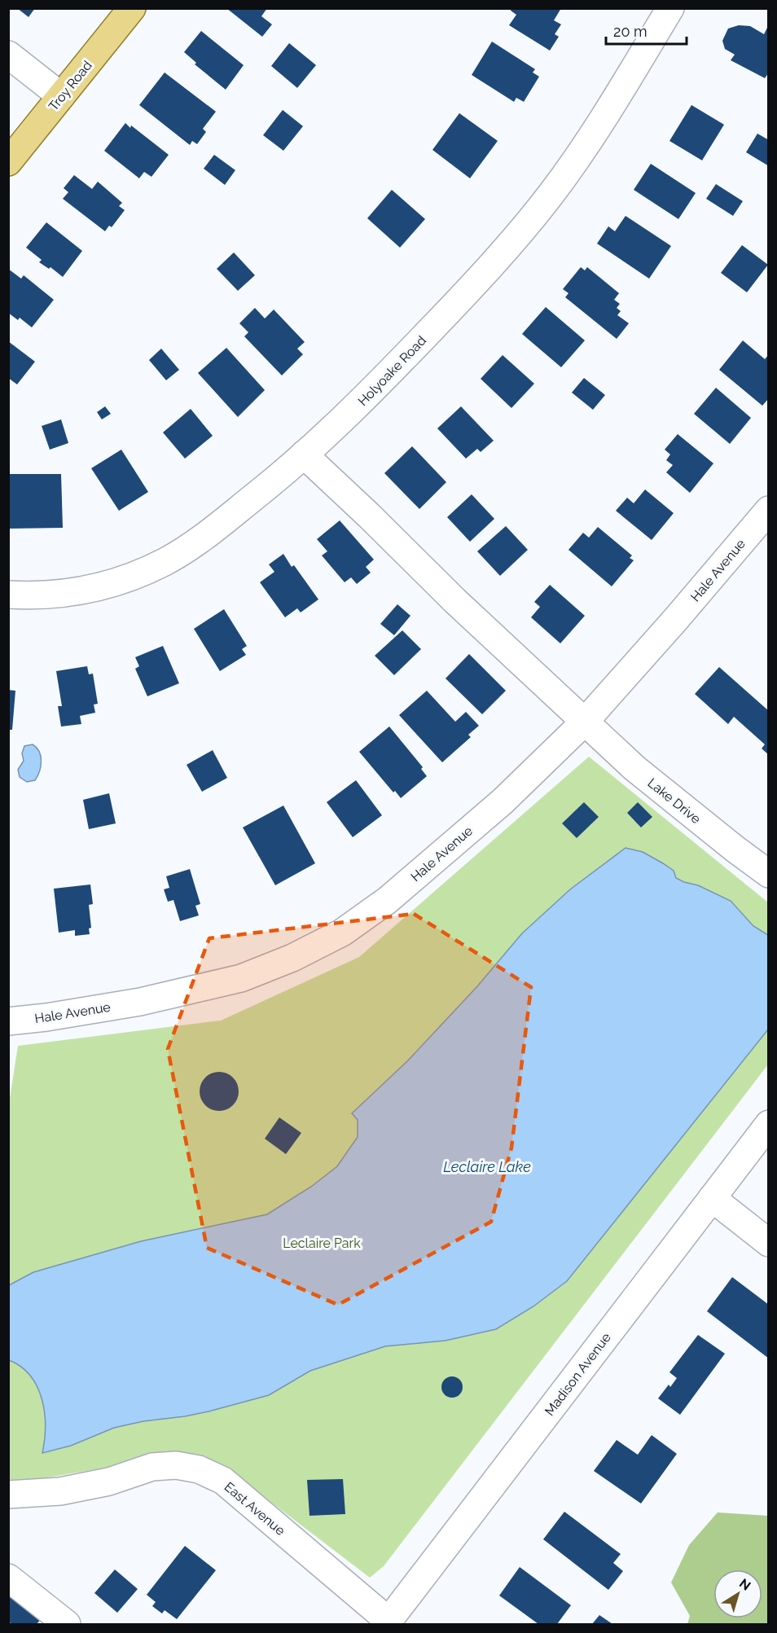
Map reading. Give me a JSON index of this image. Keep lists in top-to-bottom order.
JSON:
{
  "streets": {
    "main road": ["Troy Road"],
    "street": [
      "Holyoake Road",
      "Hale Avenue",
      "Lake Drive",
      "Madison Avenue",
      "East Avenue"
    ]
  },
  "crossings": [
    ["Holyoake Road", "Lake Drive"],
    ["Hale Avenue", "Lake Drive"],
    ["Madison Avenue", "East Avenue"]
  ],
  "water": ["Leclaire Lake"],
  "parks": ["Leclaire Park"],
  "scale_bar": "20 m",
  "north": "top right"
}
